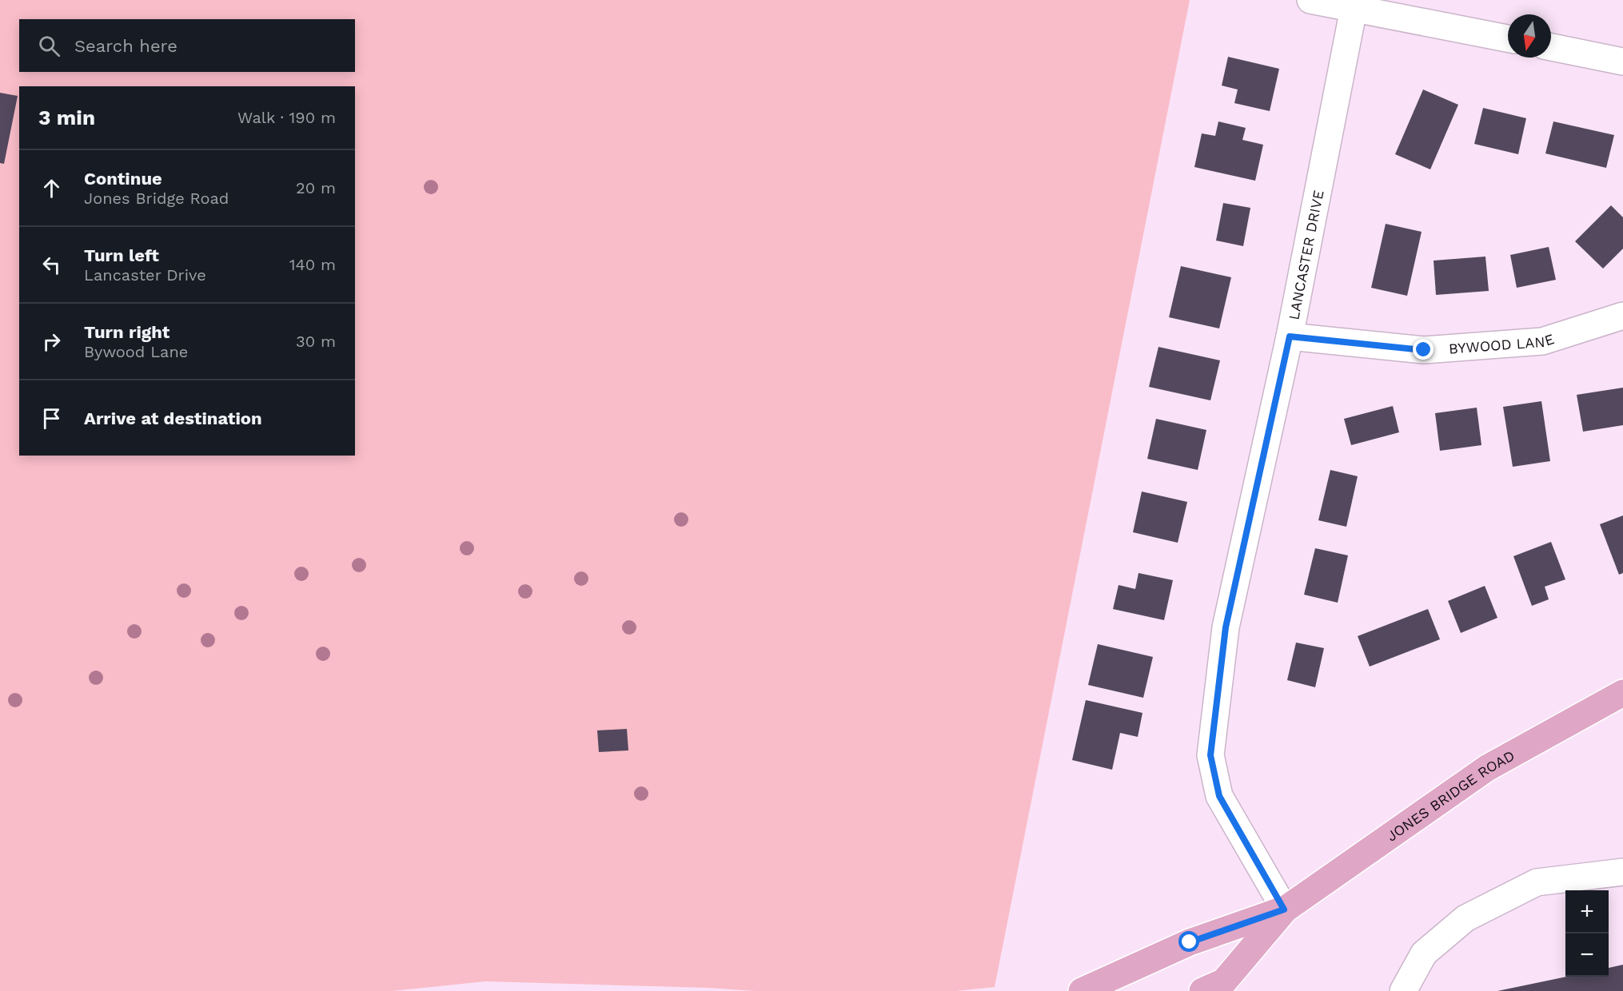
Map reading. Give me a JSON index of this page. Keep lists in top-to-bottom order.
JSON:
{
  "streets": {
    "main road": ["JONES BRIDGE ROAD"],
    "street": ["LANCASTER DRIVE", "BYWOOD LANE"]
  },
  "crossings": [
    ["LANCASTER DRIVE", "BYWOOD LANE"],
    ["LANCASTER DRIVE", "JONES BRIDGE ROAD"]
  ],
  "north": "bottom",
  "page": {
    "search": "Search here",
    "heading": ["3 min", "Walk · 190 m"],
    "list": [
      ["Continue", "Jones Bridge Road", "20 m"],
      ["Turn left", "Lancaster Drive", "140 m"],
      ["Turn right", "Bywood Lane", "30 m"],
      "Arrive at destination"
    ],
    "map_buttons": ["+", "−"]
  }
}
